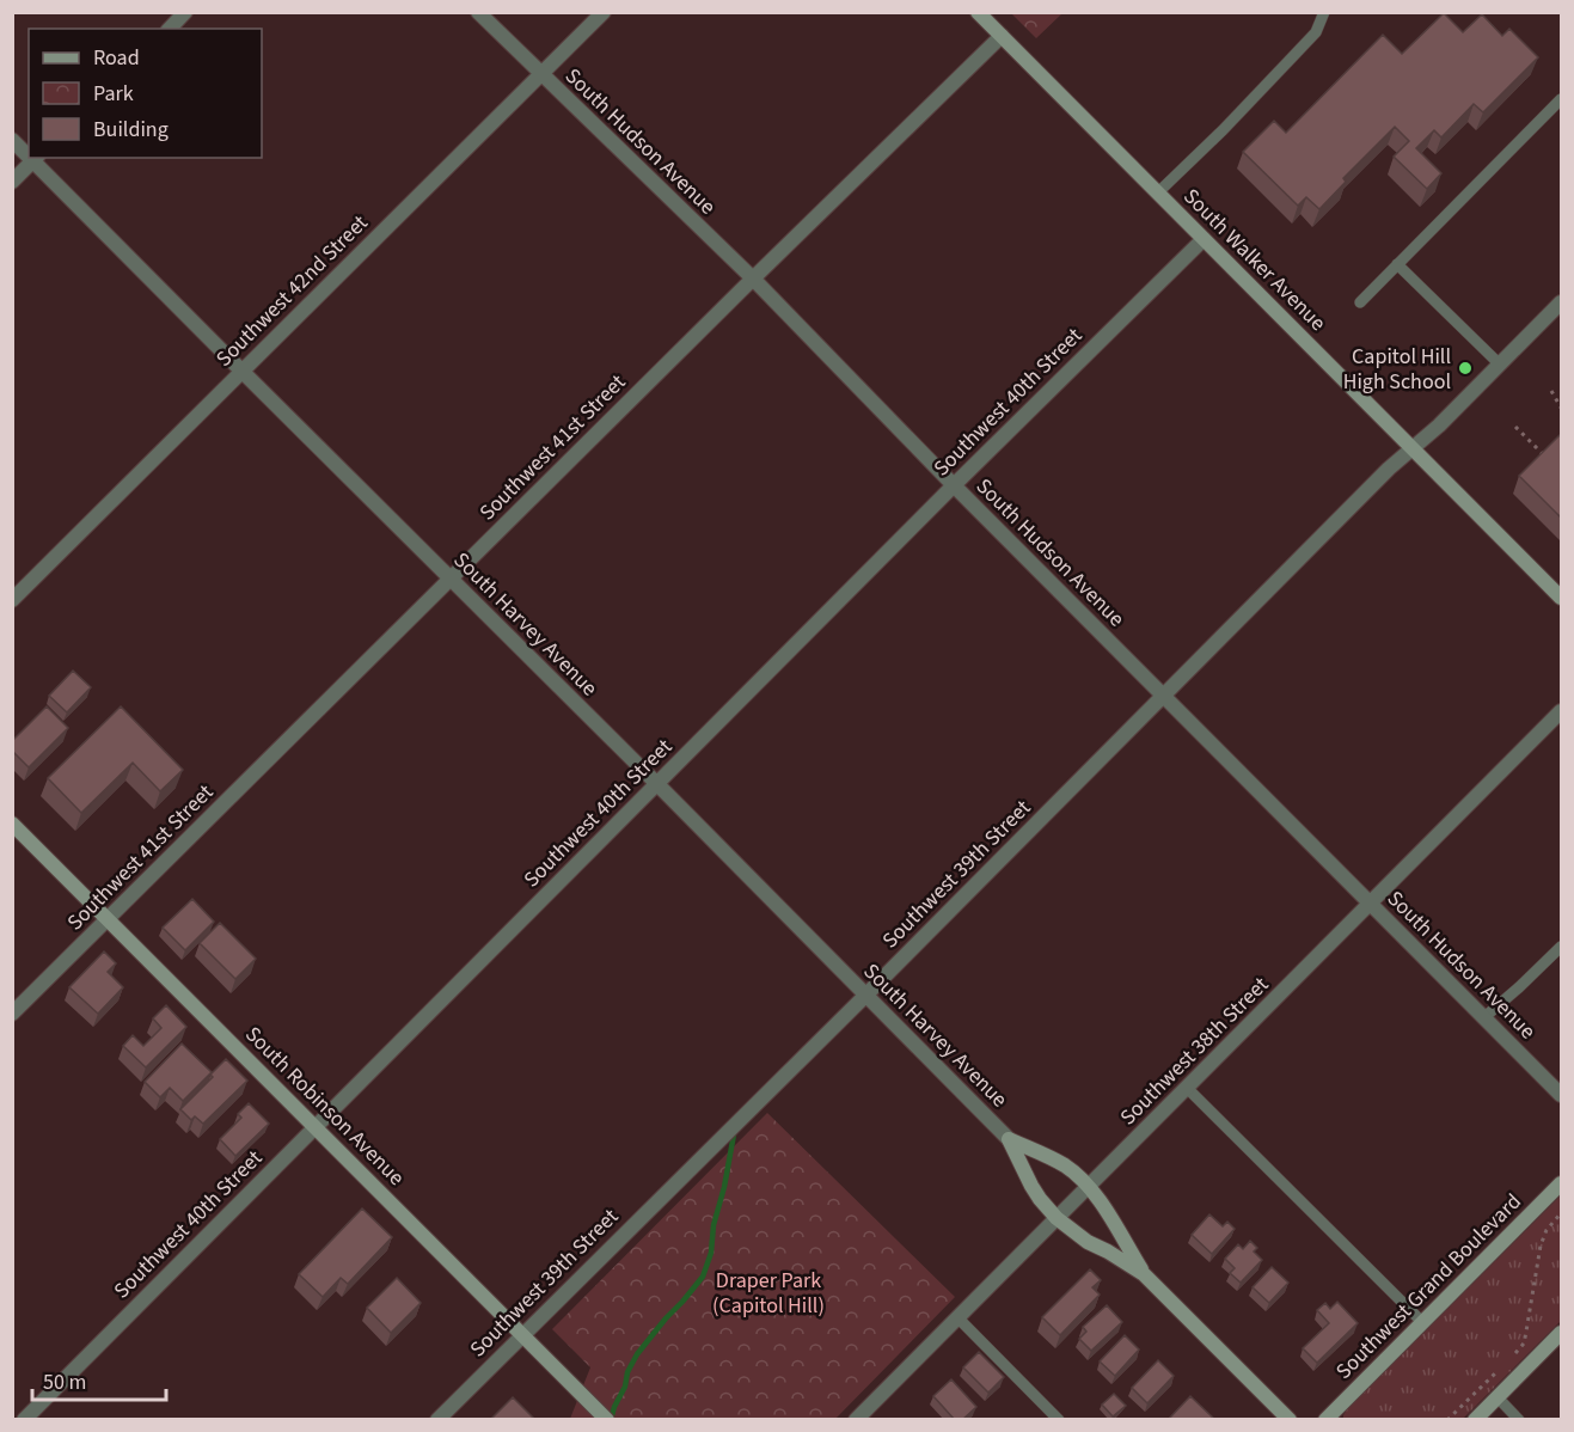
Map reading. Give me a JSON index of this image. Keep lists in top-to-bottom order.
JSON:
{
  "streets": {
    "street": [
      "South Hudson Avenue",
      "South Walker Avenue",
      "Southwest 42nd Street",
      "Southwest 40th Street",
      "Southwest 41st Street",
      "South Harvey Avenue",
      "Southwest 39th Street",
      "Southwest 38th Street",
      "South Robinson Avenue",
      "Southwest Grand Boulevard"
    ]
  },
  "crossings": [
    ["South Hudson Avenue", "Southwest 42nd Street"],
    ["South Hudson Avenue", "Southwest 40th Street"],
    ["South Hudson Avenue", "Southwest 41st Street"],
    ["South Hudson Avenue", "Southwest 39th Street"],
    ["South Hudson Avenue", "Southwest 38th Street"],
    ["South Walker Avenue", "Southwest 40th Street"],
    ["South Walker Avenue", "Southwest 41st Street"],
    ["South Walker Avenue", "Southwest 39th Street"],
    ["Southwest 42nd Street", "South Harvey Avenue"],
    ["Southwest 40th Street", "South Harvey Avenue"],
    ["Southwest 40th Street", "South Robinson Avenue"],
    ["Southwest 41st Street", "South Harvey Avenue"],
    ["Southwest 41st Street", "South Robinson Avenue"],
    ["South Harvey Avenue", "Southwest 39th Street"],
    ["South Harvey Avenue", "Southwest 38th Street"],
    ["Southwest 39th Street", "South Robinson Avenue"]
  ],
  "parks": ["Draper Park (Capitol Hill)"],
  "places": ["Capitol Hill High School"],
  "legend": ["Road", "Park", "Building"],
  "scale_bar": "50 m"
}
